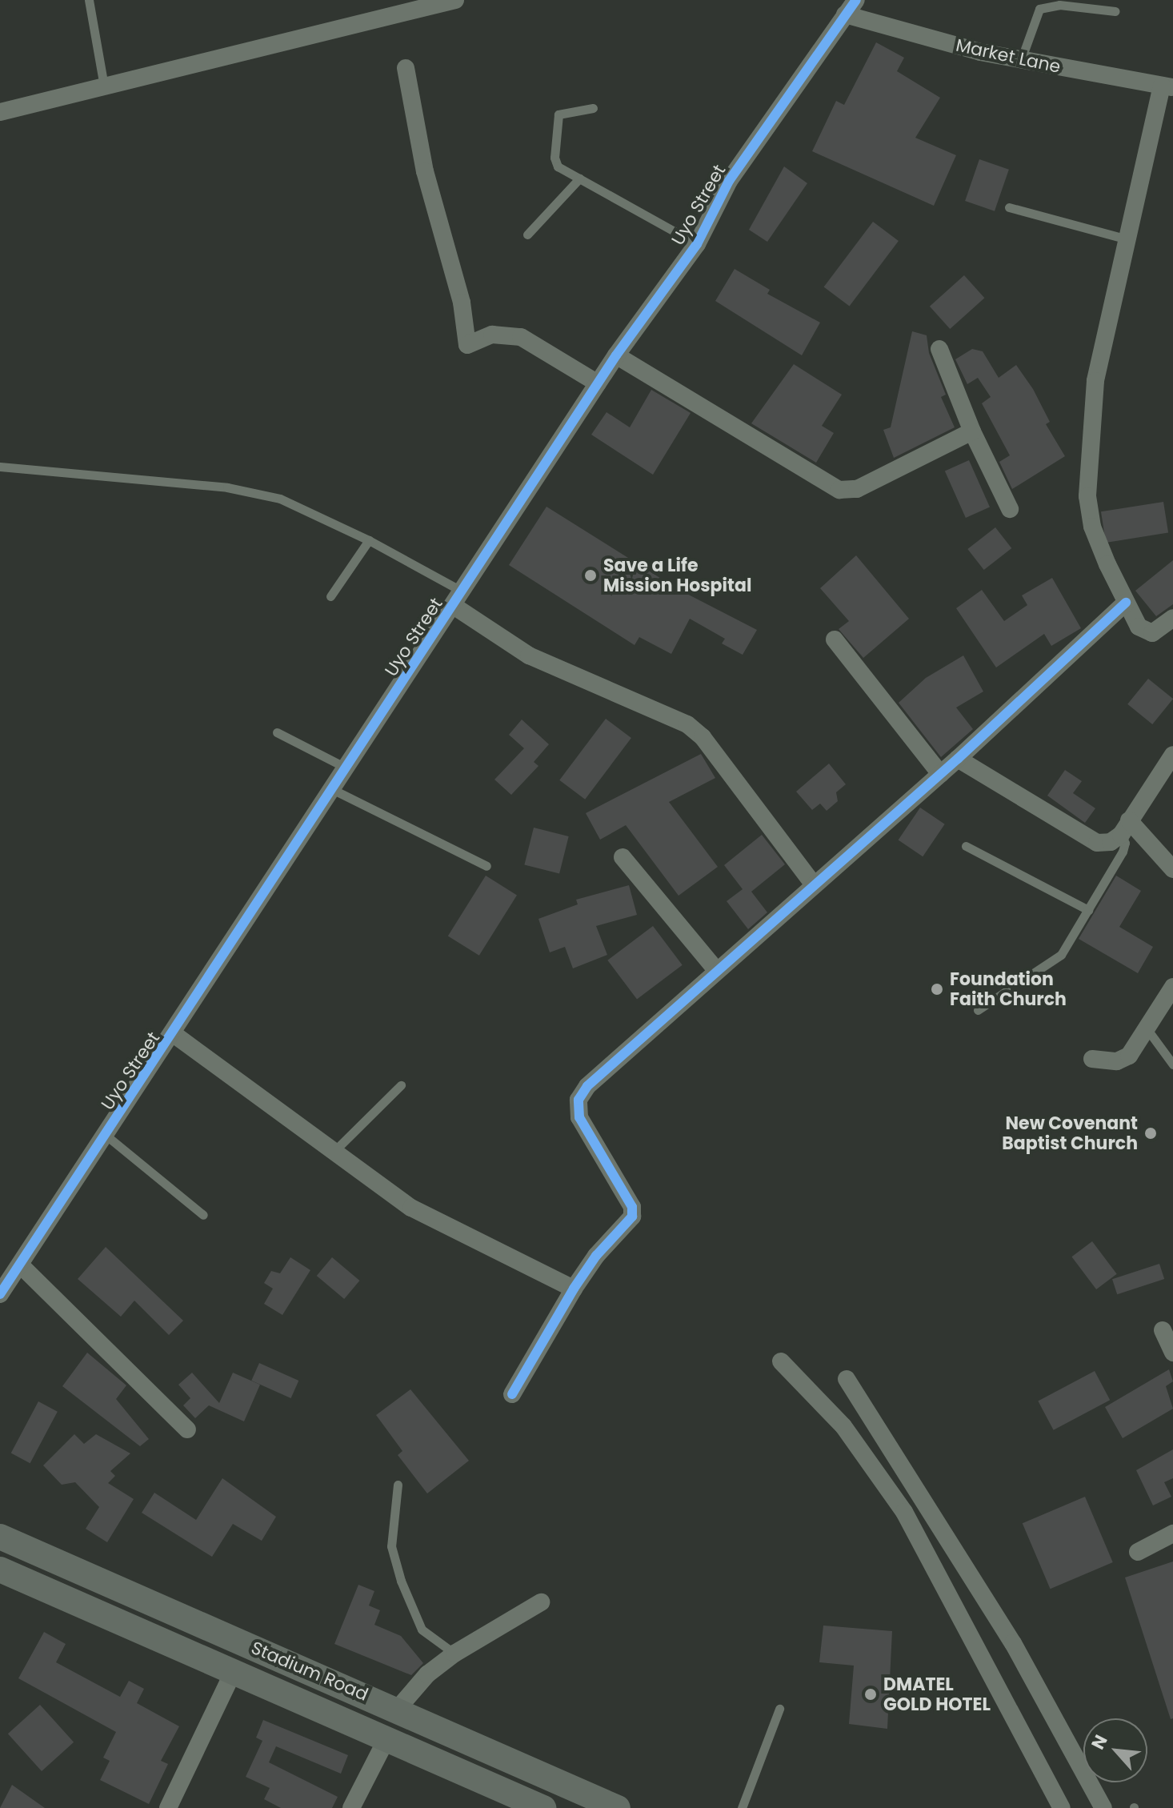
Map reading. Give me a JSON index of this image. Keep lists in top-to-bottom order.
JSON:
{
  "streets": {
    "main road": ["Stadium Road"],
    "street": ["Market Lane", "Uyo Street"]
  },
  "crossings": [
    ["Market Lane", "Uyo Street"]
  ],
  "places": [
    "Save a Life Mission Hospital",
    "Foundation Faith Church",
    "New Covenant Baptist Church",
    "DMATEL GOLD HOTEL"
  ],
  "north": "top left"
}
